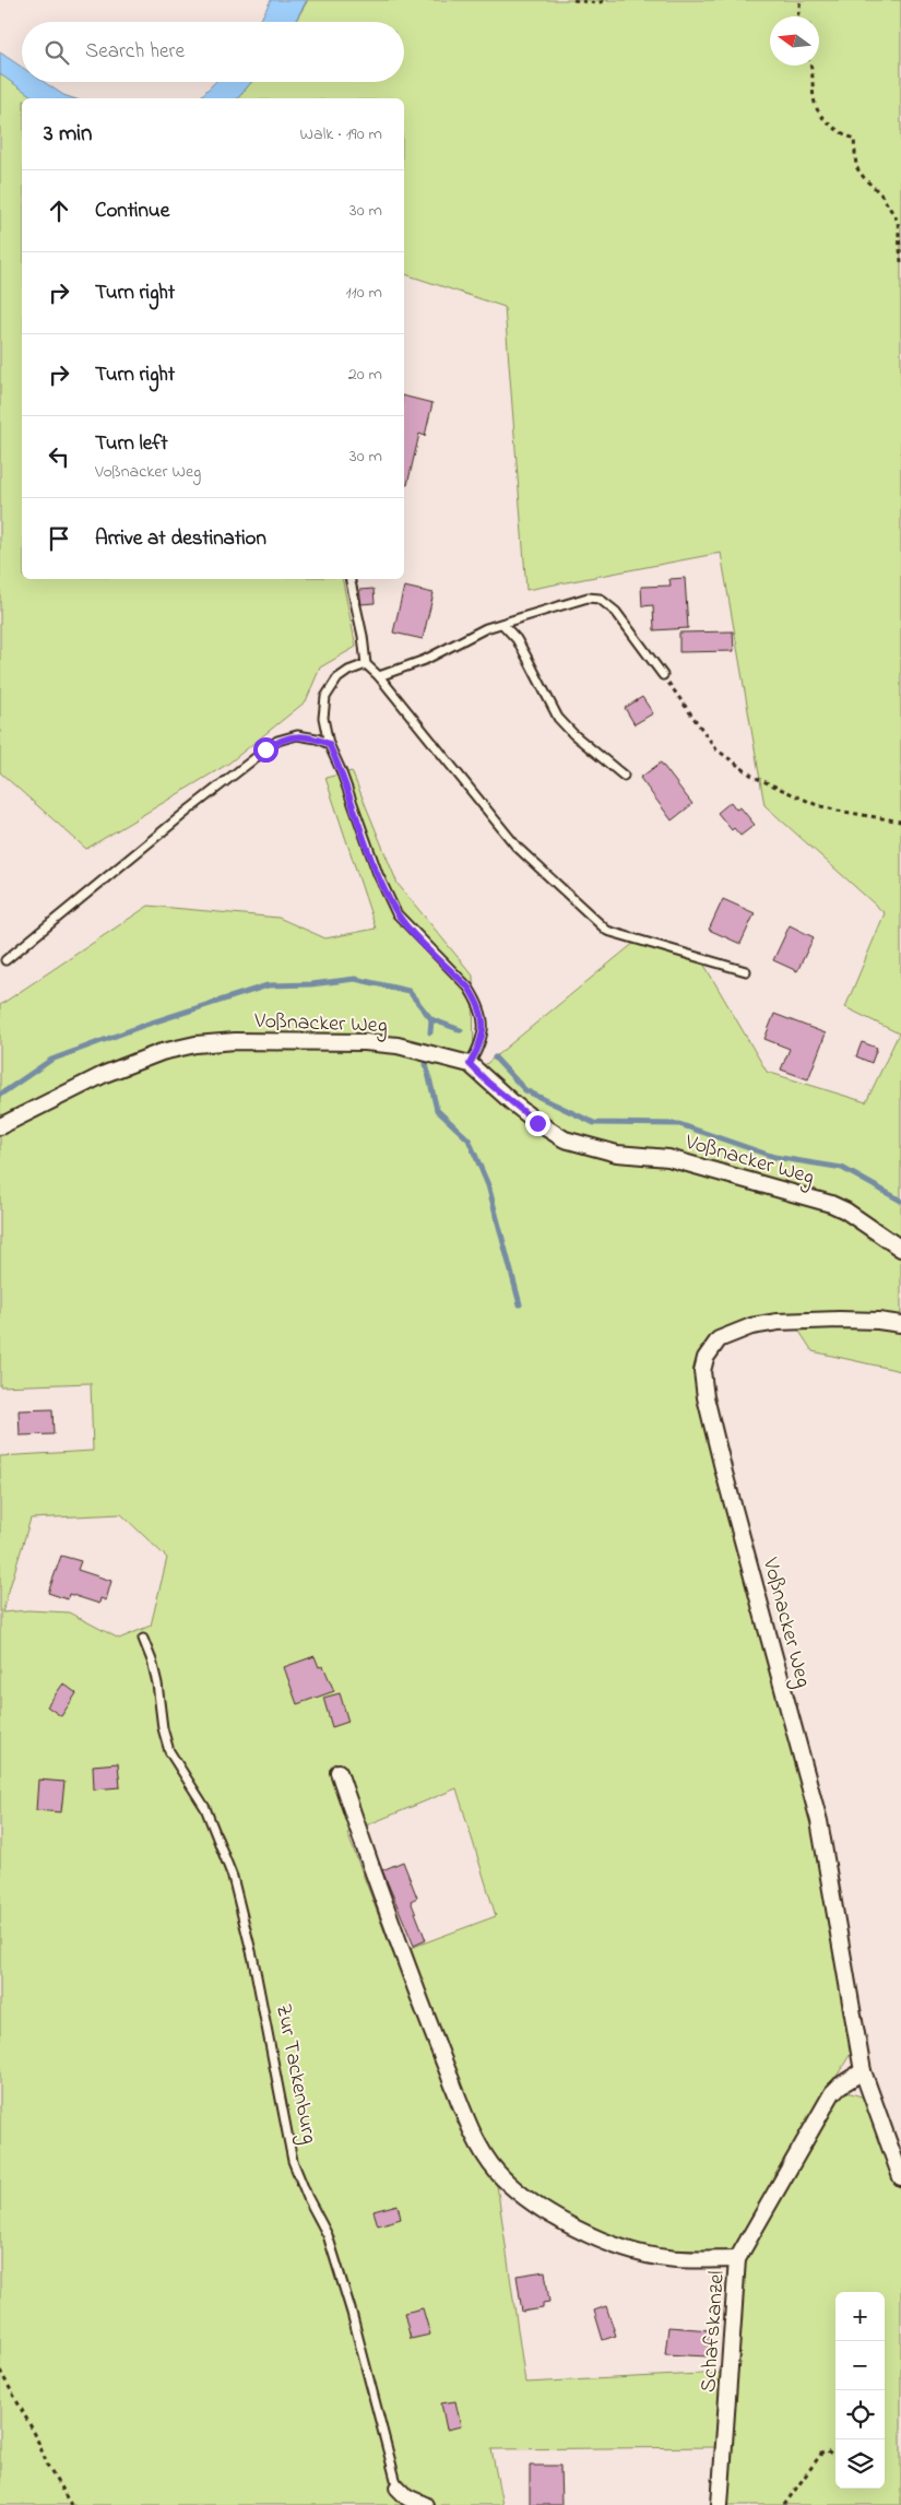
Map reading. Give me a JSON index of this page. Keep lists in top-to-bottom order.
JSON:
{
  "streets": {
    "street": ["Voßnacker Weg", "Zur Tackenburg", "Schafskanzel"]
  },
  "crossings": [
    ["Voßnacker Weg", "Schafskanzel"]
  ],
  "north": "left",
  "page": {
    "search": "Search here",
    "heading": ["3 min", "Walk · 190 m"],
    "list": [
      ["Continue", "30 m"],
      ["Turn right", "110 m"],
      ["Turn right", "20 m"],
      ["Turn left", "Voßnacker Weg", "30 m"],
      "Arrive at destination"
    ],
    "map_buttons": ["+", "−"]
  }
}
